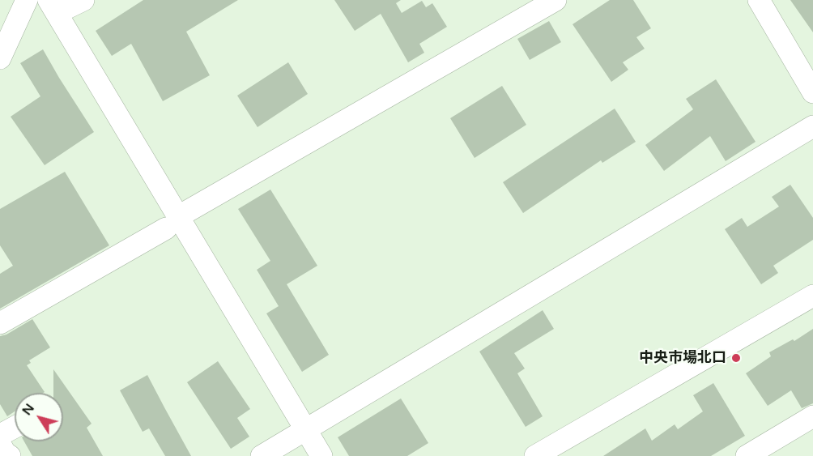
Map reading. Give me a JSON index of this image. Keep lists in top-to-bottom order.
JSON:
{
  "places": ["中央市場北口"],
  "north": "top left"
}
